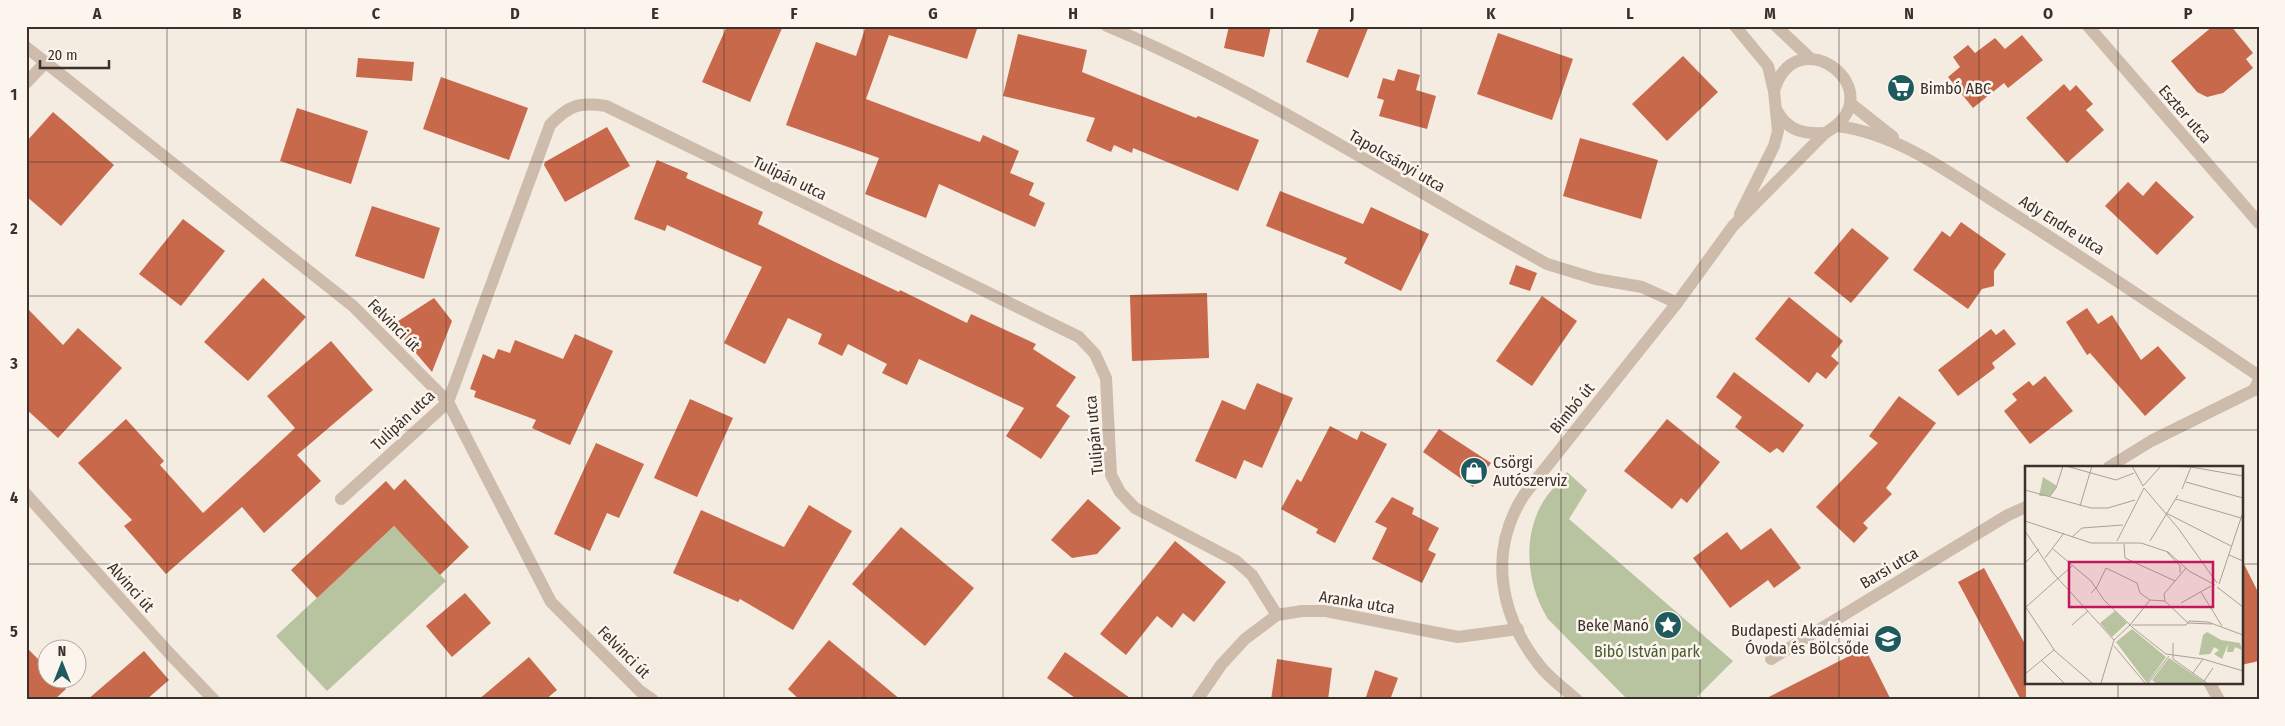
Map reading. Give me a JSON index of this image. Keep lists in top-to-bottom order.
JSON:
{
  "streets": {
    "street": [
      "Eszter utca",
      "Tapolcsányi utca",
      "Tulipán utca",
      "Ady Endre utca",
      "Felvinci út",
      "Bimbó út",
      "Barsi utca",
      "Alvinci út",
      "Aranka utca"
    ]
  },
  "crossings": [
    ["Tapolcsányi utca", "Bimbó út"],
    ["Tulipán utca", "Felvinci út"],
    ["Tulipán utca", "Aranka utca"],
    ["Ady Endre utca", "Bimbó út"],
    ["Bimbó út", "Aranka utca"]
  ],
  "parks": ["Bibó István park"],
  "places": {
    "supermarket": ["Bimbó ABC"],
    "shop": ["Csörgi Autószerviz"],
    "place": ["Beke Manó"],
    "school or university": ["Budapesti Akadémiai Óvoda és Bölcsőde"]
  },
  "scale_bar": "20 m",
  "north": "top",
  "grid": {
    "columns": [
      "A",
      "B",
      "C",
      "D",
      "E",
      "F",
      "G",
      "H",
      "I",
      "J",
      "K",
      "L",
      "M",
      "N",
      "O",
      "P"
    ],
    "rows": [
      "1",
      "2",
      "3",
      "4",
      "5"
    ]
  }
}
